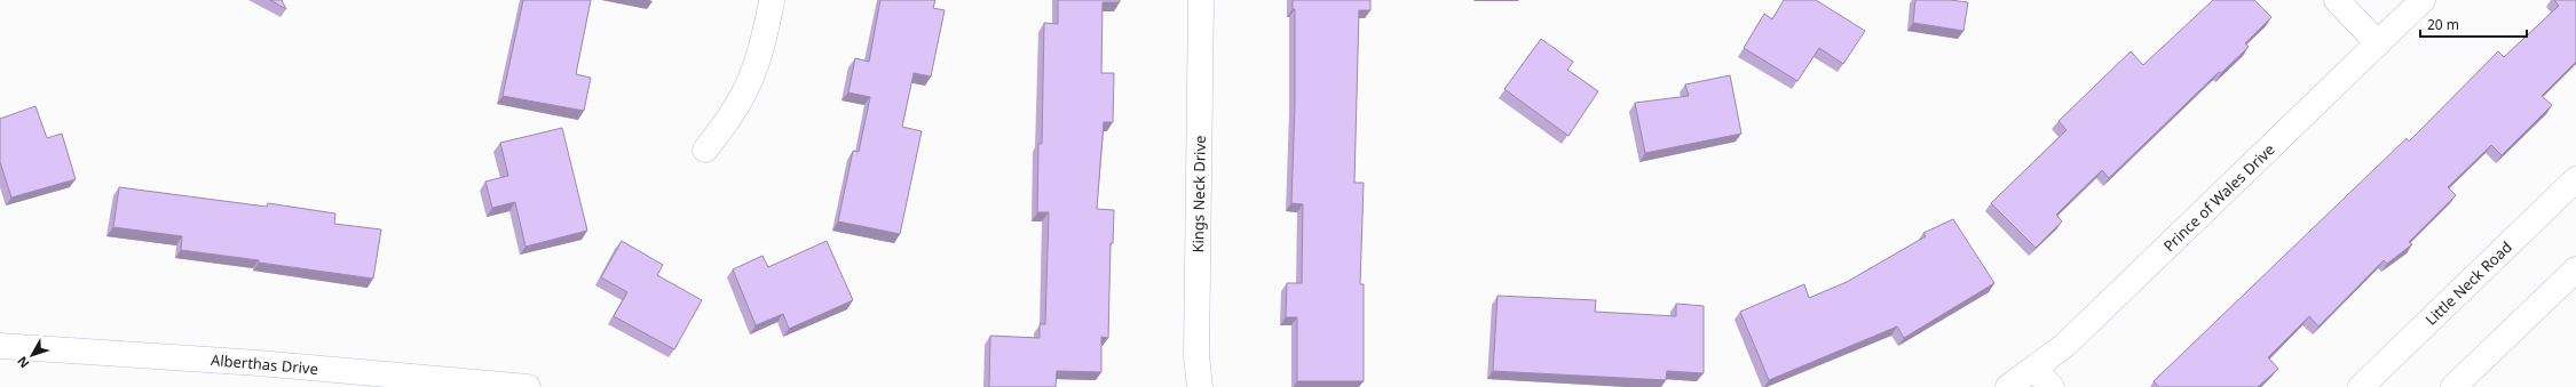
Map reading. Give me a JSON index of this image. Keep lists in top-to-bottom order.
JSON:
{
  "streets": {
    "street": [
      "Kings Neck Drive",
      "Prince of Wales Drive",
      "Little Neck Road",
      "Alberthas Drive"
    ]
  },
  "scale_bar": "20 m",
  "north": "bottom left"
}
